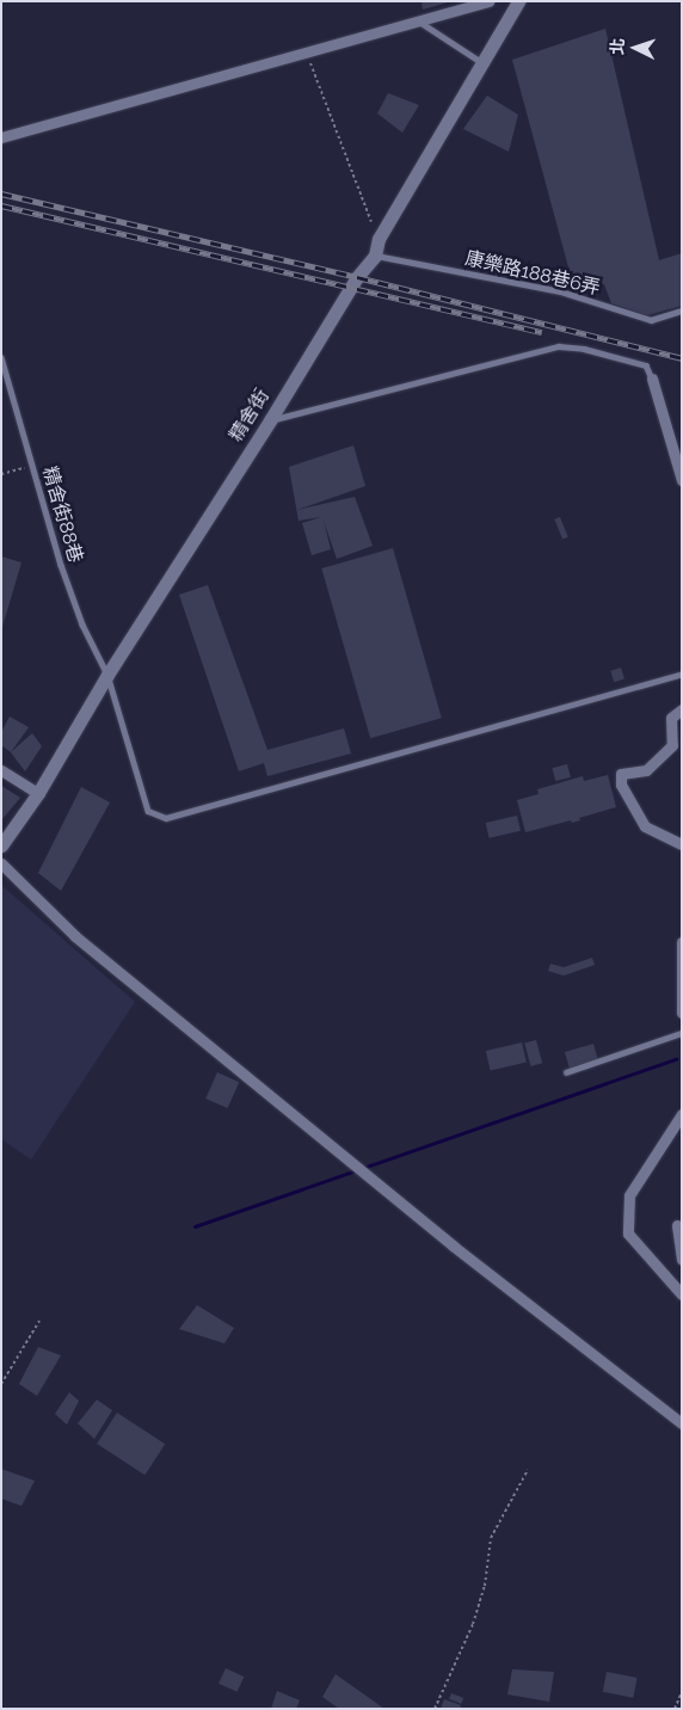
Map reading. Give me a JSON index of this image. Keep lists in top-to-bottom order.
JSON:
{
  "streets": {
    "street": ["精舍街"],
    "lane": ["康樂路188巷6弄", "精舍街88巷"]
  },
  "crossings": [
    ["康樂路188巷6弄", "精舍街"],
    ["精舍街", "精舍街88巷"]
  ],
  "north": "left"
}
